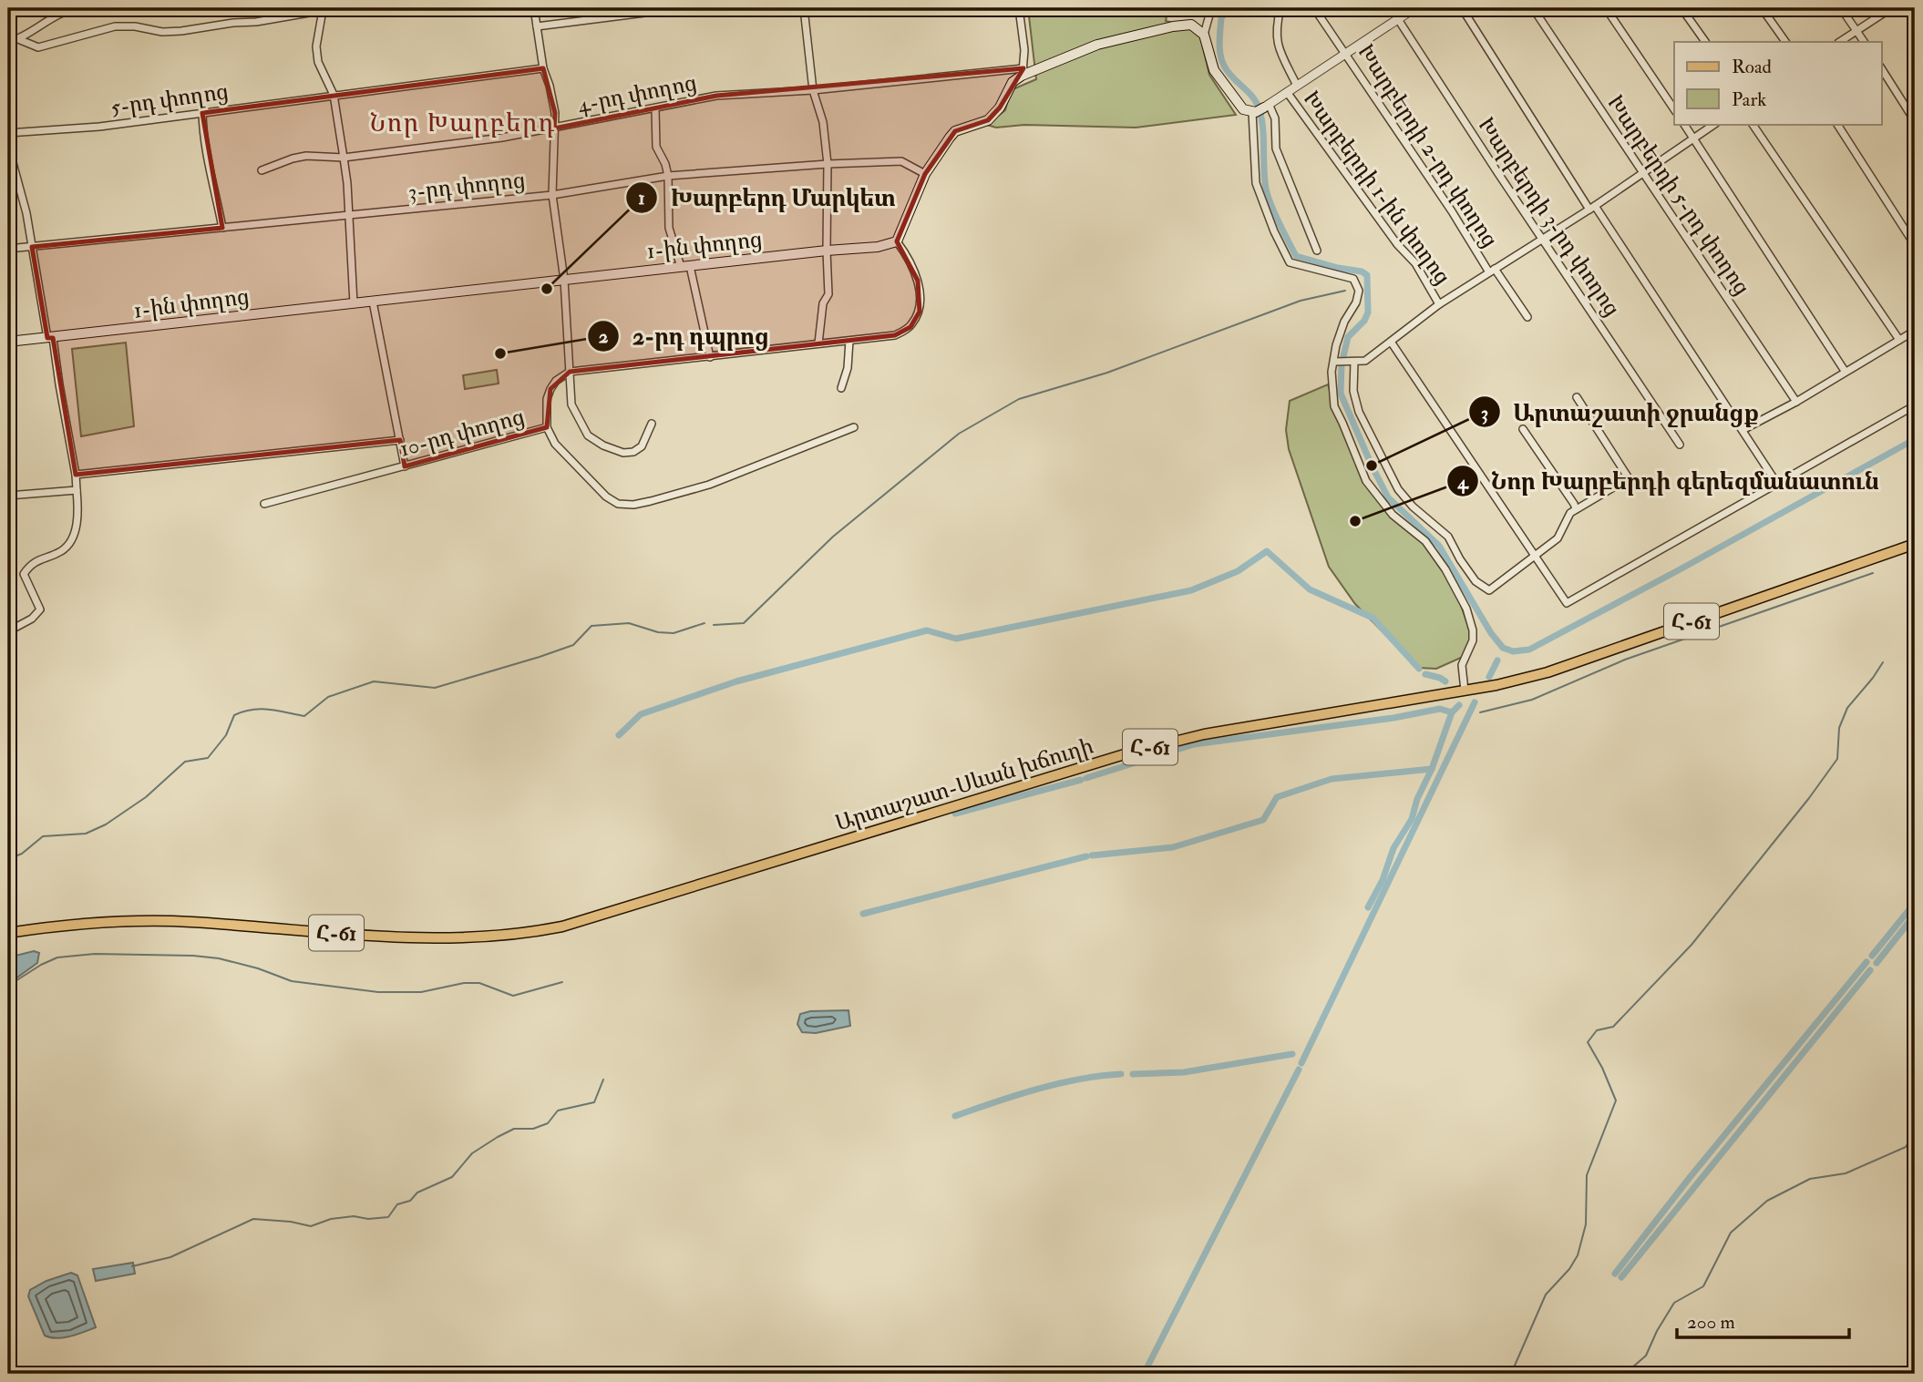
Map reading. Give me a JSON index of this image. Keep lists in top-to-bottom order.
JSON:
{
  "streets": {
    "main road": ["1-ին փողոց", "Հ-61", "Արտաշատ-Սևան խճուղի"],
    "street": [
      "4-րդ փողոց",
      "5-րդ փողոց",
      "Խարբերդի 2-րդ փողոց",
      "3-րդ փողոց",
      "Խարբերդի 1-ին փողոց",
      "Խարբերդի 5-րդ փողոց",
      "Խարբերդի 3-րդ փողոց",
      "10-րդ փողոց"
    ]
  },
  "crossings": [
    ["5-րդ փողոց", "3-րդ փողոց"],
    ["5-րդ փողոց", "1-ին փողոց"],
    ["5-րդ փողոց", "10-րդ փողոց"]
  ],
  "districts": ["Նոր Խարբերդ"],
  "places": [
    "Խարբերդ Մարկետ",
    "2-րդ դպրոց",
    "Արտաշատի ջրանցք",
    "Նոր Խարբերդի գերեզմանատուն"
  ],
  "legend": ["Road", "Park"],
  "scale_bar": "200 m"
}
